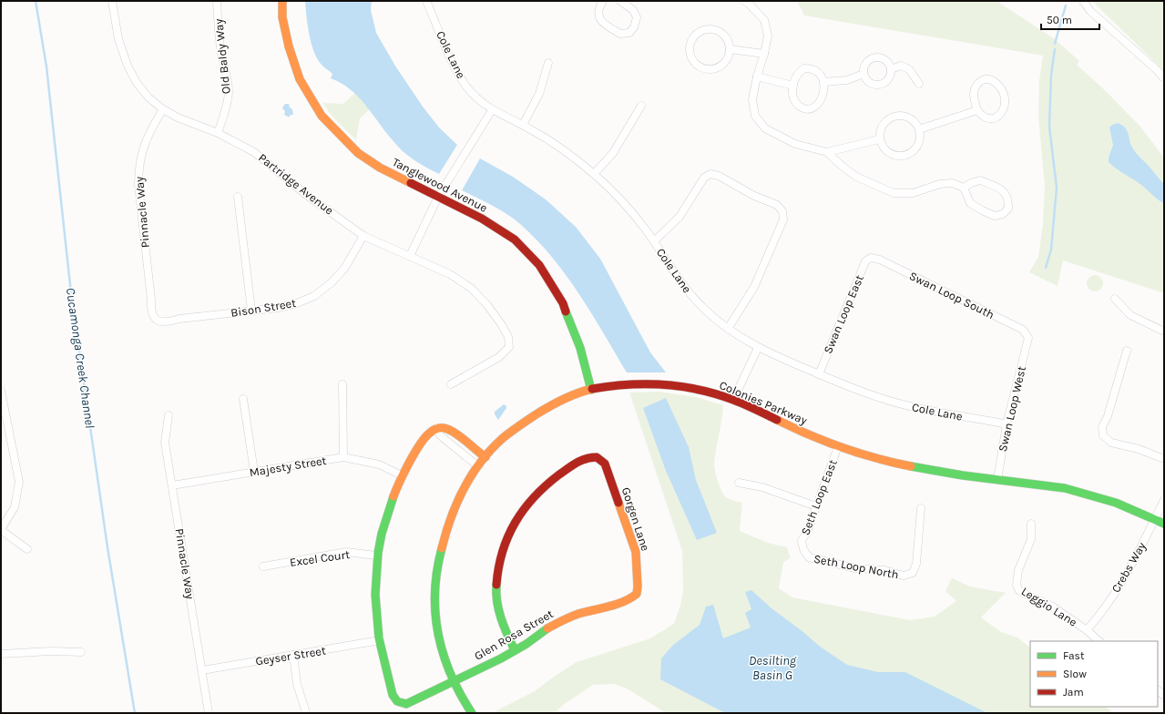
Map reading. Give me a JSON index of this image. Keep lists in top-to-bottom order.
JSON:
{
  "streets": {
    "street": [
      "Cole Lane",
      "Old Baldy Way",
      "Partridge Avenue",
      "Tanglewood Avenue",
      "Pinnacle Way",
      "Swan Loop South",
      "Bison Street",
      "Swan Loop East",
      "Colonies Parkway",
      "Swan Loop West",
      "Majesty Street",
      "Seth Loop East",
      "Gorgen Lane",
      "Excel Court",
      "Seth Loop North",
      "Crebs Way",
      "Leggio Lane",
      "Glen Rosa Street",
      "Geyser Street"
    ]
  },
  "crossings": [
    ["Cole Lane", "Swan Loop East"],
    ["Cole Lane", "Swan Loop West"],
    ["Old Baldy Way", "Partridge Avenue"],
    ["Partridge Avenue", "Pinnacle Way"],
    ["Partridge Avenue", "Bison Street"],
    ["Tanglewood Avenue", "Colonies Parkway"],
    ["Pinnacle Way", "Bison Street"],
    ["Pinnacle Way", "Majesty Street"],
    ["Pinnacle Way", "Geyser Street"],
    ["Swan Loop South", "Swan Loop East"],
    ["Swan Loop South", "Swan Loop West"],
    ["Colonies Parkway", "Swan Loop West"],
    ["Colonies Parkway", "Seth Loop East"],
    ["Colonies Parkway", "Crebs Way"],
    ["Colonies Parkway", "Glen Rosa Street"],
    ["Seth Loop East", "Seth Loop North"],
    ["Gorgen Lane", "Glen Rosa Street"],
    ["Crebs Way", "Leggio Lane"],
    ["Glen Rosa Street", "Geyser Street"]
  ],
  "water": ["Cucamonga Creek Channel", "Desilting Basin G"],
  "legend": ["Fast", "Slow", "Jam"],
  "scale_bar": "50 m"
}
